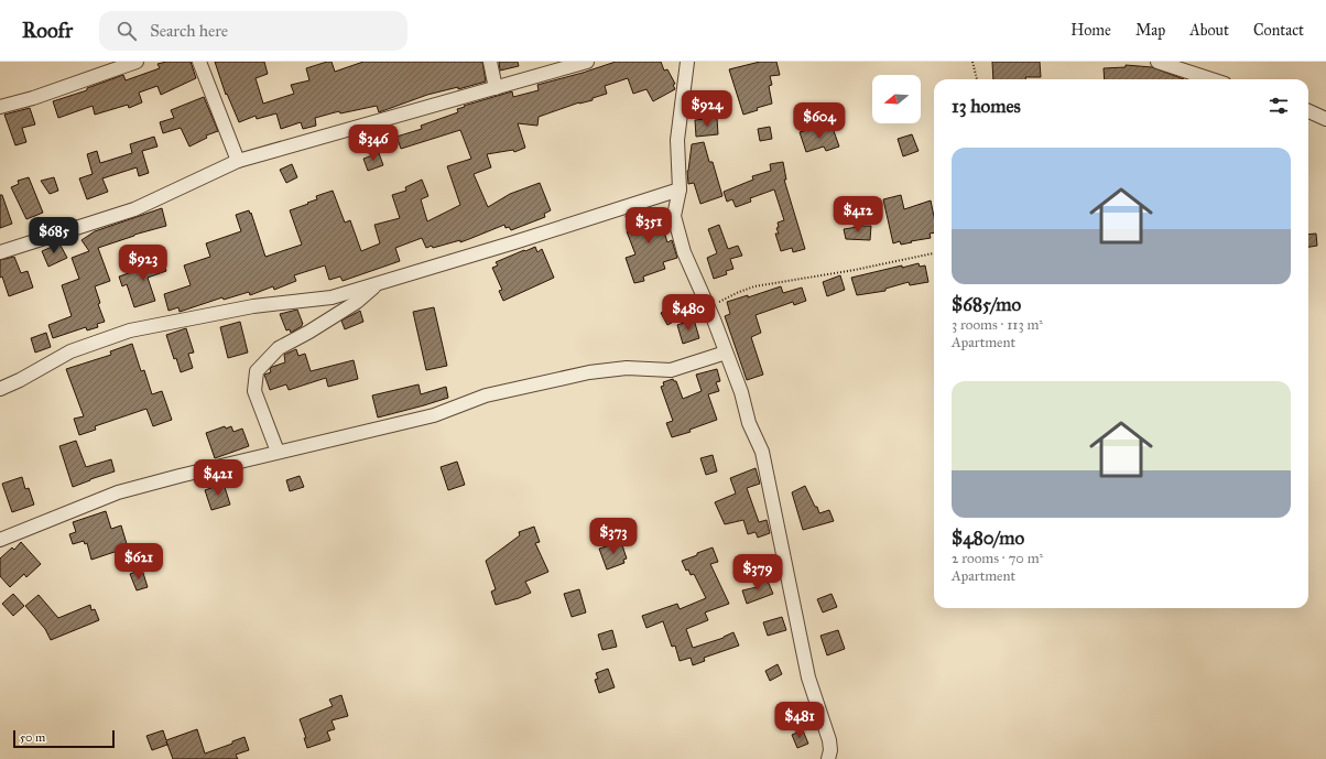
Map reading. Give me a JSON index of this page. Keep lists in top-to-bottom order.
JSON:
{
  "scale_bar": "50 m",
  "north": "left",
  "page": {
    "header": "Roofr",
    "search": "Search here",
    "nav": [
      "Home",
      "Map",
      "About",
      "Contact"
    ],
    "heading": "13 homes",
    "price": [
      "$924",
      "$604",
      "$346",
      "$412",
      "$351",
      "$685",
      "$923",
      "$480",
      "$421",
      "$373",
      "$621",
      "$379",
      "$481"
    ],
    "list": [
      {
        "name": "$685/mo",
        "note": "3 rooms · 113 m² · Apartment"
      },
      {
        "name": "$480/mo",
        "note": "2 rooms · 70 m² · Apartment"
      }
    ],
    "scale": "50 m"
  }
}
